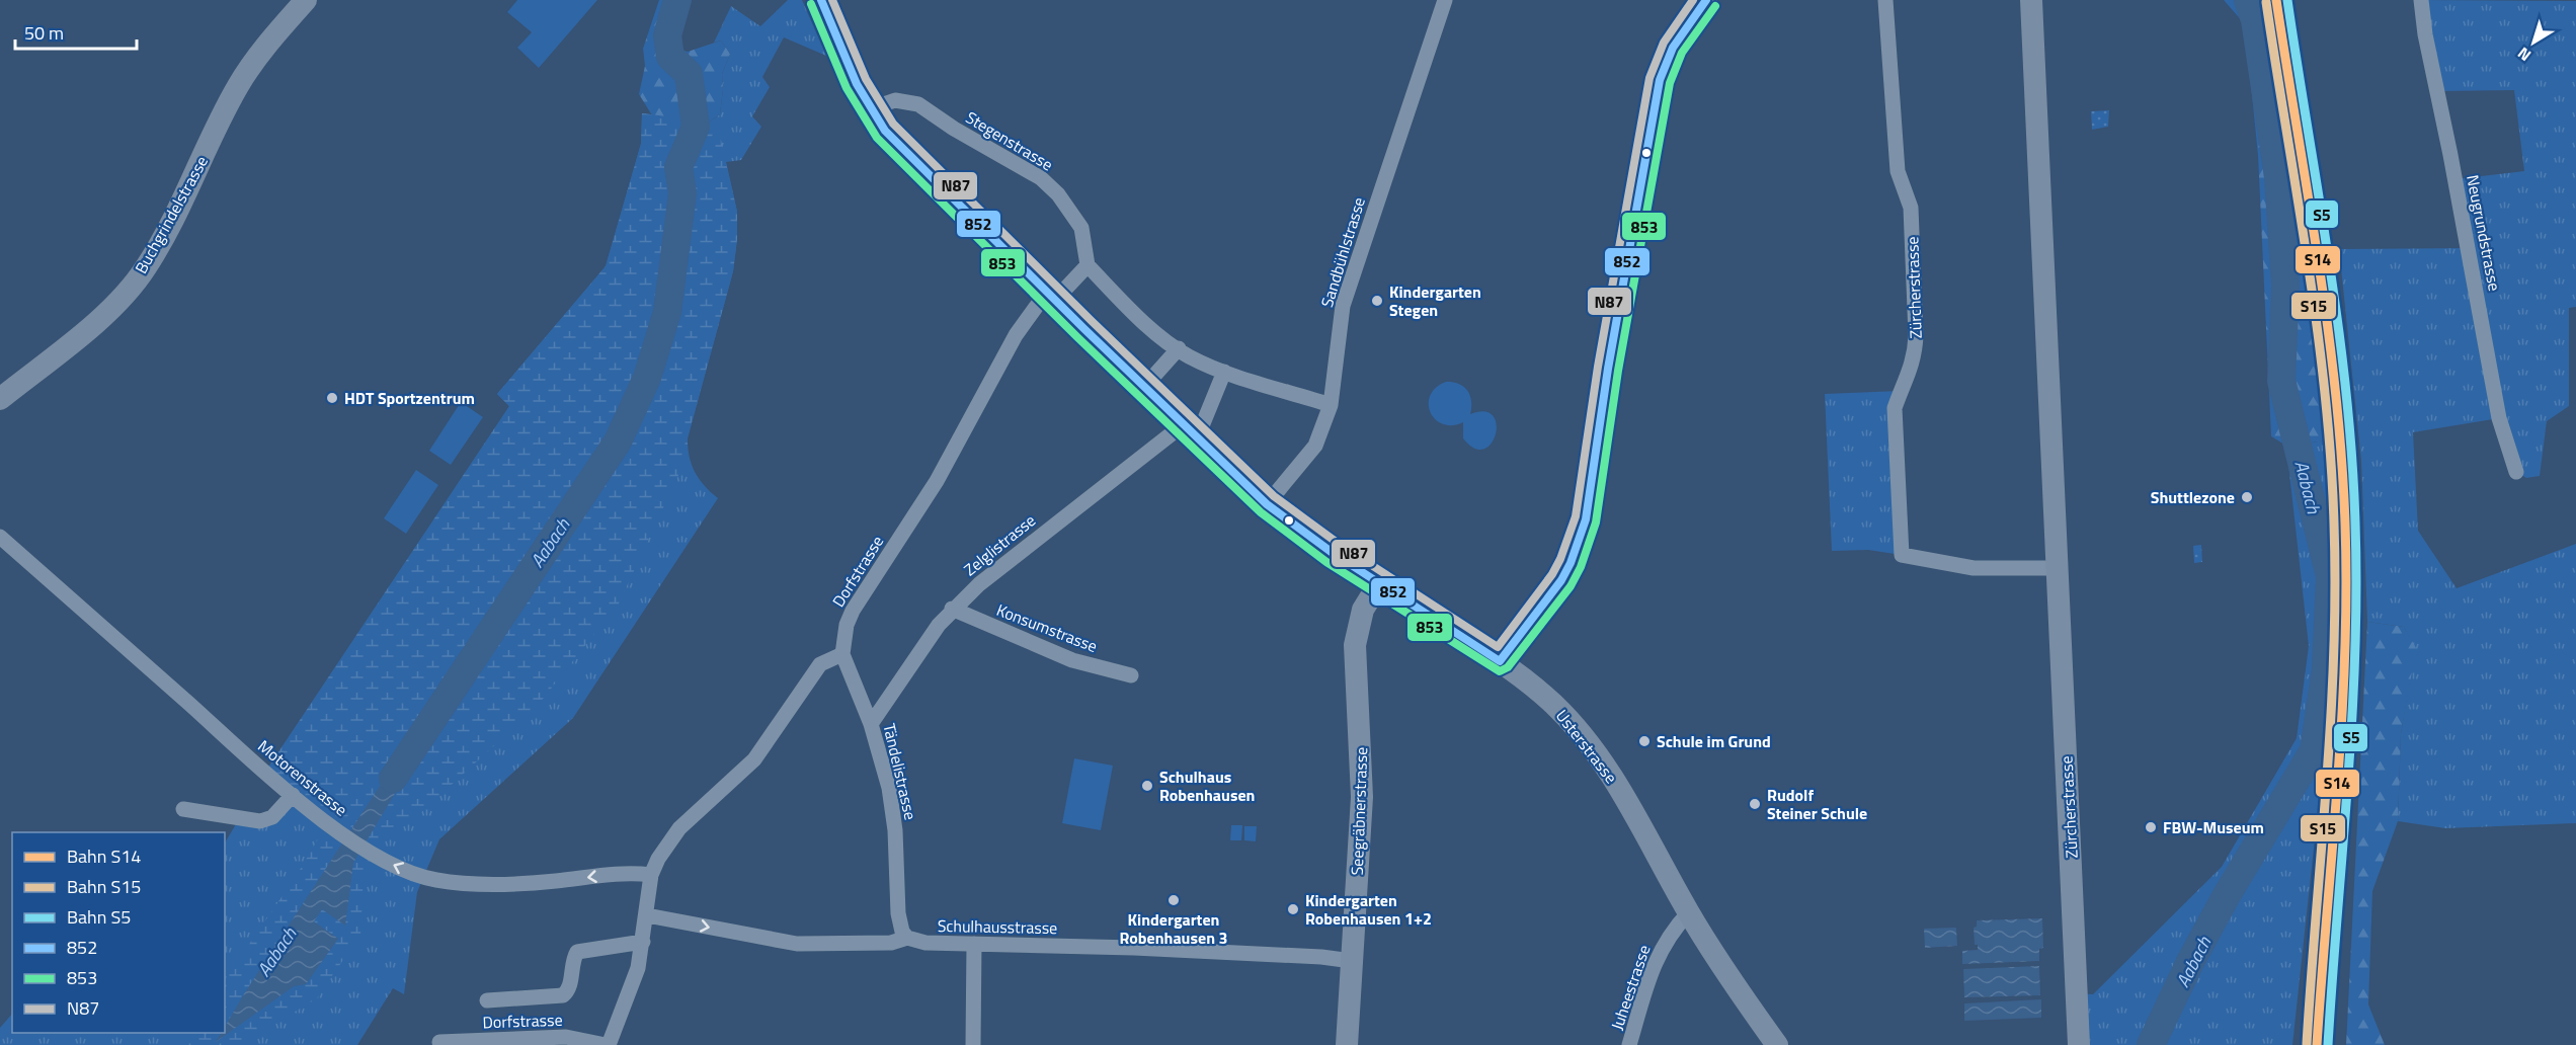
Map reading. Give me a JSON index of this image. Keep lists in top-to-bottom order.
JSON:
{
  "streets": {
    "main road": [
      "Buchgrindelstrasse",
      "Zürcherstrasse",
      "Usterstrasse",
      "Seegräbnerstrasse"
    ],
    "street": [
      "Stegenstrasse",
      "Neugrundstrasse",
      "Sandbühlstrasse",
      "Zelglistrasse",
      "Dorfstrasse",
      "Konsumstrasse",
      "Tändelistrasse",
      "Motorenstrasse",
      "Schulhausstrasse",
      "Juheestrasse"
    ]
  },
  "crossings": [
    ["Stegenstrasse", "Usterstrasse"],
    ["Sandbühlstrasse", "Usterstrasse"],
    ["Zelglistrasse", "Konsumstrasse"],
    ["Zelglistrasse", "Usterstrasse"],
    ["Zelglistrasse", "Tändelistrasse"],
    ["Dorfstrasse", "Usterstrasse"],
    ["Dorfstrasse", "Tändelistrasse"],
    ["Dorfstrasse", "Motorenstrasse"],
    ["Dorfstrasse", "Schulhausstrasse"],
    ["Usterstrasse", "Seegräbnerstrasse"],
    ["Usterstrasse", "Juheestrasse"],
    ["Tändelistrasse", "Schulhausstrasse"],
    ["Seegräbnerstrasse", "Schulhausstrasse"]
  ],
  "one_way": ["Motorenstrasse", "Schulhausstrasse"],
  "water": ["Aabach"],
  "places": [
    "Kindergarten Stegen",
    "HDT Sportzentrum",
    "Shuttlezone",
    "Schule im Grund",
    "Schulhaus Robenhausen",
    "Rudolf Steiner Schule",
    "FBW-Museum",
    "Kindergarten Robenhausen 3",
    "Kindergarten Robenhausen 1+2"
  ],
  "lines": [
    "rail line S14",
    "rail line S5",
    "transit line 852",
    "transit line N87",
    "rail line S15",
    "transit line 853"
  ],
  "legend": [
    "Bahn S14",
    "Bahn S15",
    "Bahn S5",
    "852",
    "853",
    "N87"
  ],
  "scale_bar": "50 m",
  "north": "bottom left"
}
